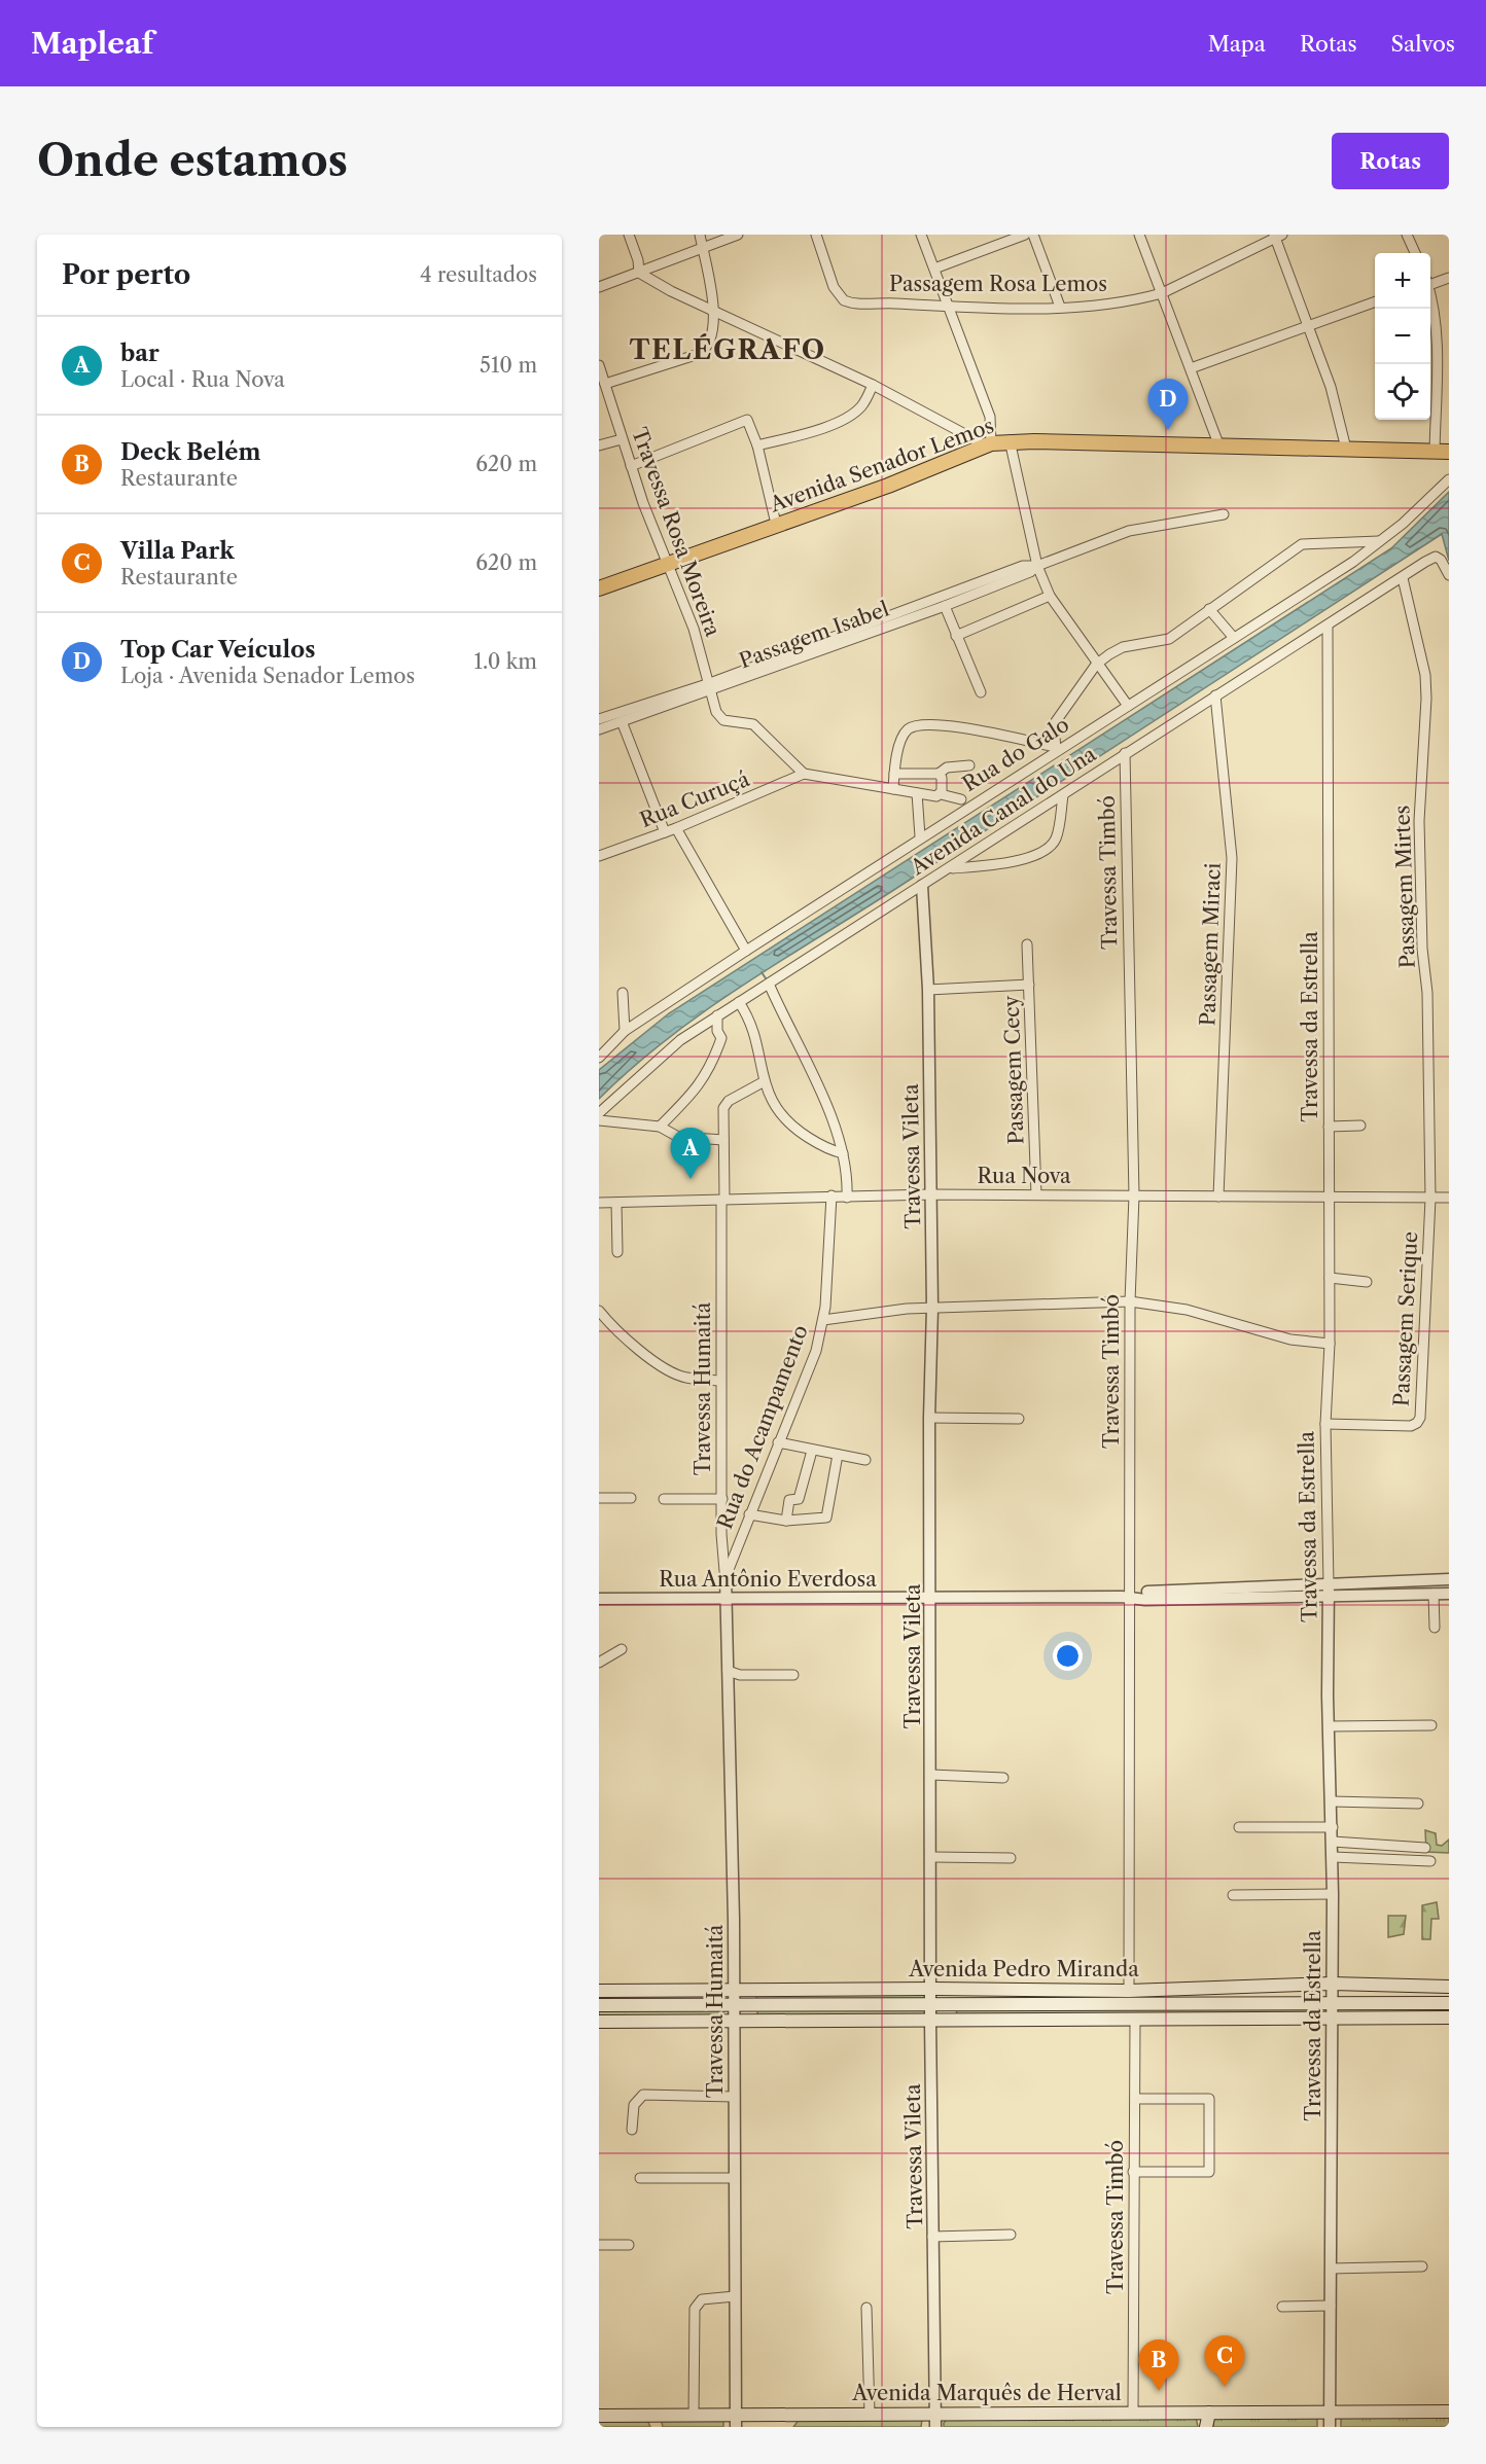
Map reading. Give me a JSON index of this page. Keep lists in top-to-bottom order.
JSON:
{
  "streets": {
    "main road": ["Avenida Senador Lemos", "Avenida Pedro Miranda", "Avenida Marquês de Herval"],
    "street": [
      "Passagem Rosa Lemos",
      "Travessa Rosa Moreira",
      "Passagem Isabel",
      "Rua do Galo",
      "Rua Curuçá",
      "Avenida Canal do Una",
      "Travessa Timbó",
      "Passagem Mirtes",
      "Passagem Miraci",
      "Travessa da Estrella",
      "Passagem Cecy",
      "Travessa Vileta",
      "Rua Nova",
      "Passagem Serique",
      "Travessa Humaitá",
      "Rua do Acampamento",
      "Rua Antônio Everdosa"
    ]
  },
  "crossings": [
    ["Avenida Senador Lemos", "Travessa Rosa Moreira"],
    ["Travessa Rosa Moreira", "Passagem Isabel"],
    ["Travessa Rosa Moreira", "Rua Curuçá"],
    ["Avenida Canal do Una", "Travessa Timbó"],
    ["Avenida Canal do Una", "Passagem Mirtes"],
    ["Avenida Canal do Una", "Passagem Miraci"],
    ["Avenida Canal do Una", "Travessa da Estrella"],
    ["Avenida Canal do Una", "Travessa Vileta"],
    ["Travessa Timbó", "Rua Nova"],
    ["Travessa Timbó", "Rua Antônio Everdosa"],
    ["Travessa Timbó", "Avenida Pedro Miranda"],
    ["Travessa Timbó", "Avenida Marquês de Herval"],
    ["Passagem Mirtes", "Rua Nova"],
    ["Passagem Mirtes", "Passagem Serique"],
    ["Passagem Miraci", "Rua Nova"],
    ["Travessa da Estrella", "Rua Nova"],
    ["Travessa da Estrella", "Passagem Serique"],
    ["Travessa da Estrella", "Rua Antônio Everdosa"],
    ["Travessa da Estrella", "Avenida Pedro Miranda"],
    ["Travessa da Estrella", "Avenida Marquês de Herval"],
    ["Passagem Cecy", "Rua Nova"],
    ["Travessa Vileta", "Rua Nova"],
    ["Travessa Vileta", "Rua Antônio Everdosa"],
    ["Travessa Vileta", "Avenida Pedro Miranda"],
    ["Travessa Vileta", "Avenida Marquês de Herval"],
    ["Rua Nova", "Passagem Serique"],
    ["Rua Nova", "Travessa Humaitá"],
    ["Rua Nova", "Rua do Acampamento"],
    ["Travessa Humaitá", "Rua do Acampamento"],
    ["Travessa Humaitá", "Rua Antônio Everdosa"],
    ["Travessa Humaitá", "Avenida Pedro Miranda"],
    ["Travessa Humaitá", "Avenida Marquês de Herval"],
    ["Rua do Acampamento", "Rua Antônio Everdosa"]
  ],
  "districts": ["TELÉGRAFO"],
  "page": {
    "header": "Mapleaf",
    "nav": ["Mapa", "Rotas", "Salvos"],
    "buttons": "Rotas",
    "title": "Onde estamos",
    "heading": ["Por perto", "4 resultados"],
    "map_buttons": ["+", "−"],
    "list": [
      {
        "mark": "A",
        "name": "bar",
        "note": "Local · Rua Nova",
        "value": "510 m"
      },
      {
        "mark": "B",
        "name": "Deck Belém",
        "note": "Restaurante",
        "value": "620 m"
      },
      {
        "mark": "C",
        "name": "Villa Park",
        "note": "Restaurante",
        "value": "620 m"
      },
      {
        "mark": "D",
        "name": "Top Car Veículos",
        "note": "Loja · Avenida Senador Lemos",
        "value": "1.0 km"
      }
    ],
    "pins": [
      "D",
      "A",
      "C",
      "B"
    ]
  }
}
